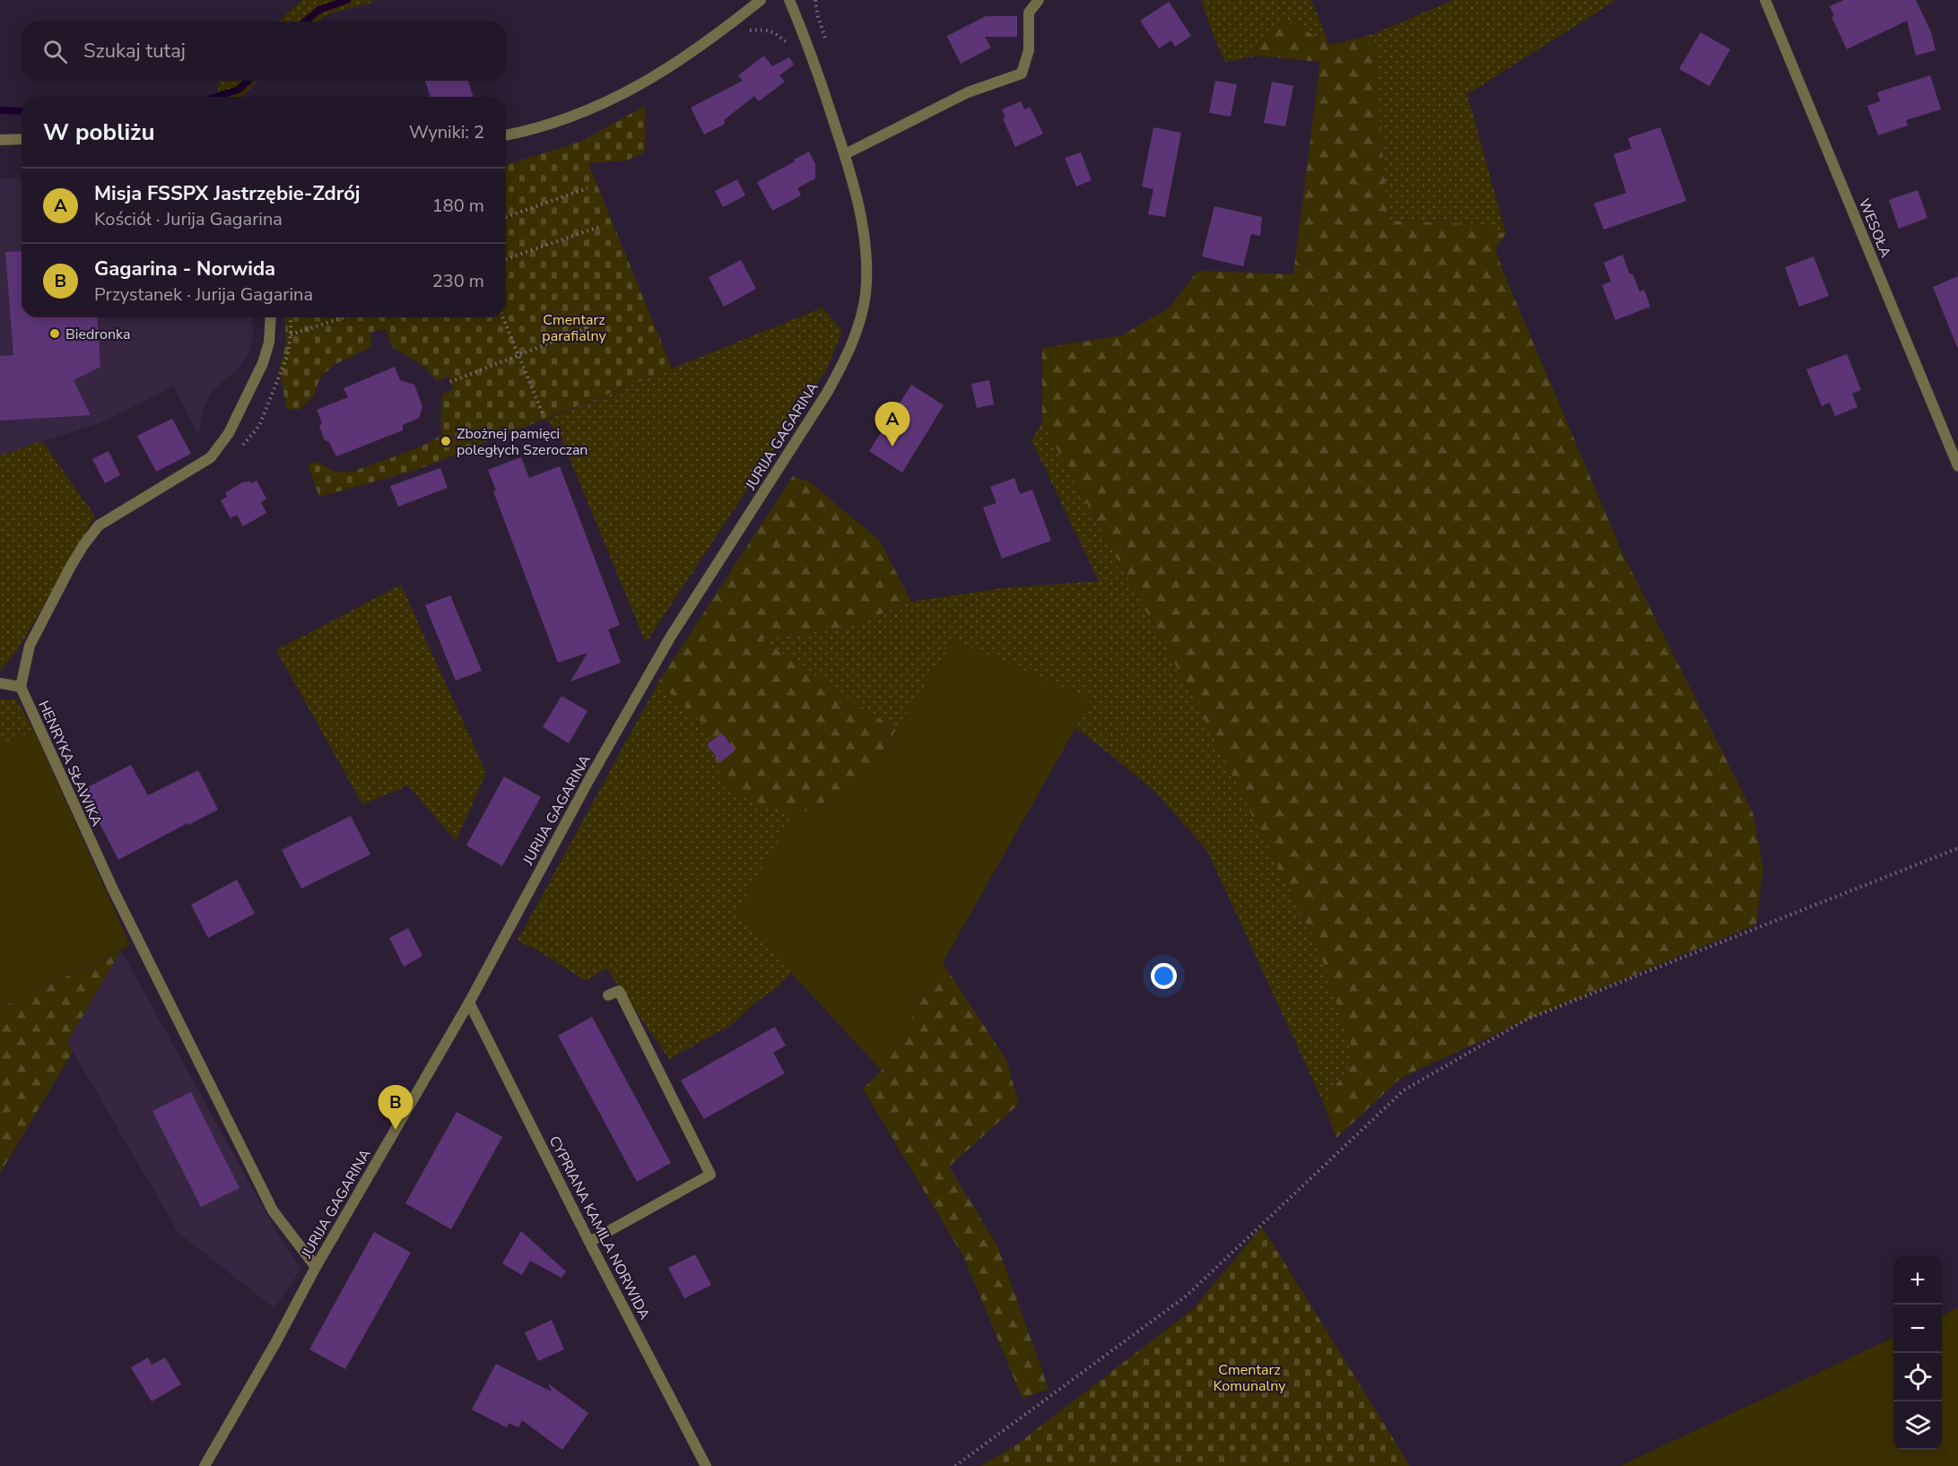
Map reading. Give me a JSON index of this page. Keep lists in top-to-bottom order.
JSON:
{
  "streets": {
    "street": [
      "WESOŁA",
      "JURIJA GAGARINA",
      "HENRYKA SŁAWIKA",
      "CYPRIANA KAMILA NORWIDA"
    ]
  },
  "crossings": [
    ["JURIJA GAGARINA", "HENRYKA SŁAWIKA"],
    ["JURIJA GAGARINA", "CYPRIANA KAMILA NORWIDA"]
  ],
  "parks": ["Cmentarz parafialny", "Cmentarz Komunalny"],
  "places": ["Biedronka", "Zbożnej pamięci poległych Szeroczan"],
  "page": {
    "search": "Szukaj tutaj",
    "heading": ["W pobliżu", "Wyniki: 2"],
    "list": [
      {
        "mark": "A",
        "name": "Misja FSSPX Jastrzębie-Zdrój",
        "note": "Kościół · Jurija Gagarina",
        "value": "180 m"
      },
      {
        "mark": "B",
        "name": "Gagarina - Norwida",
        "note": "Przystanek · Jurija Gagarina",
        "value": "230 m"
      }
    ],
    "pins": ["A", "B"],
    "map_buttons": ["+", "−"]
  }
}
